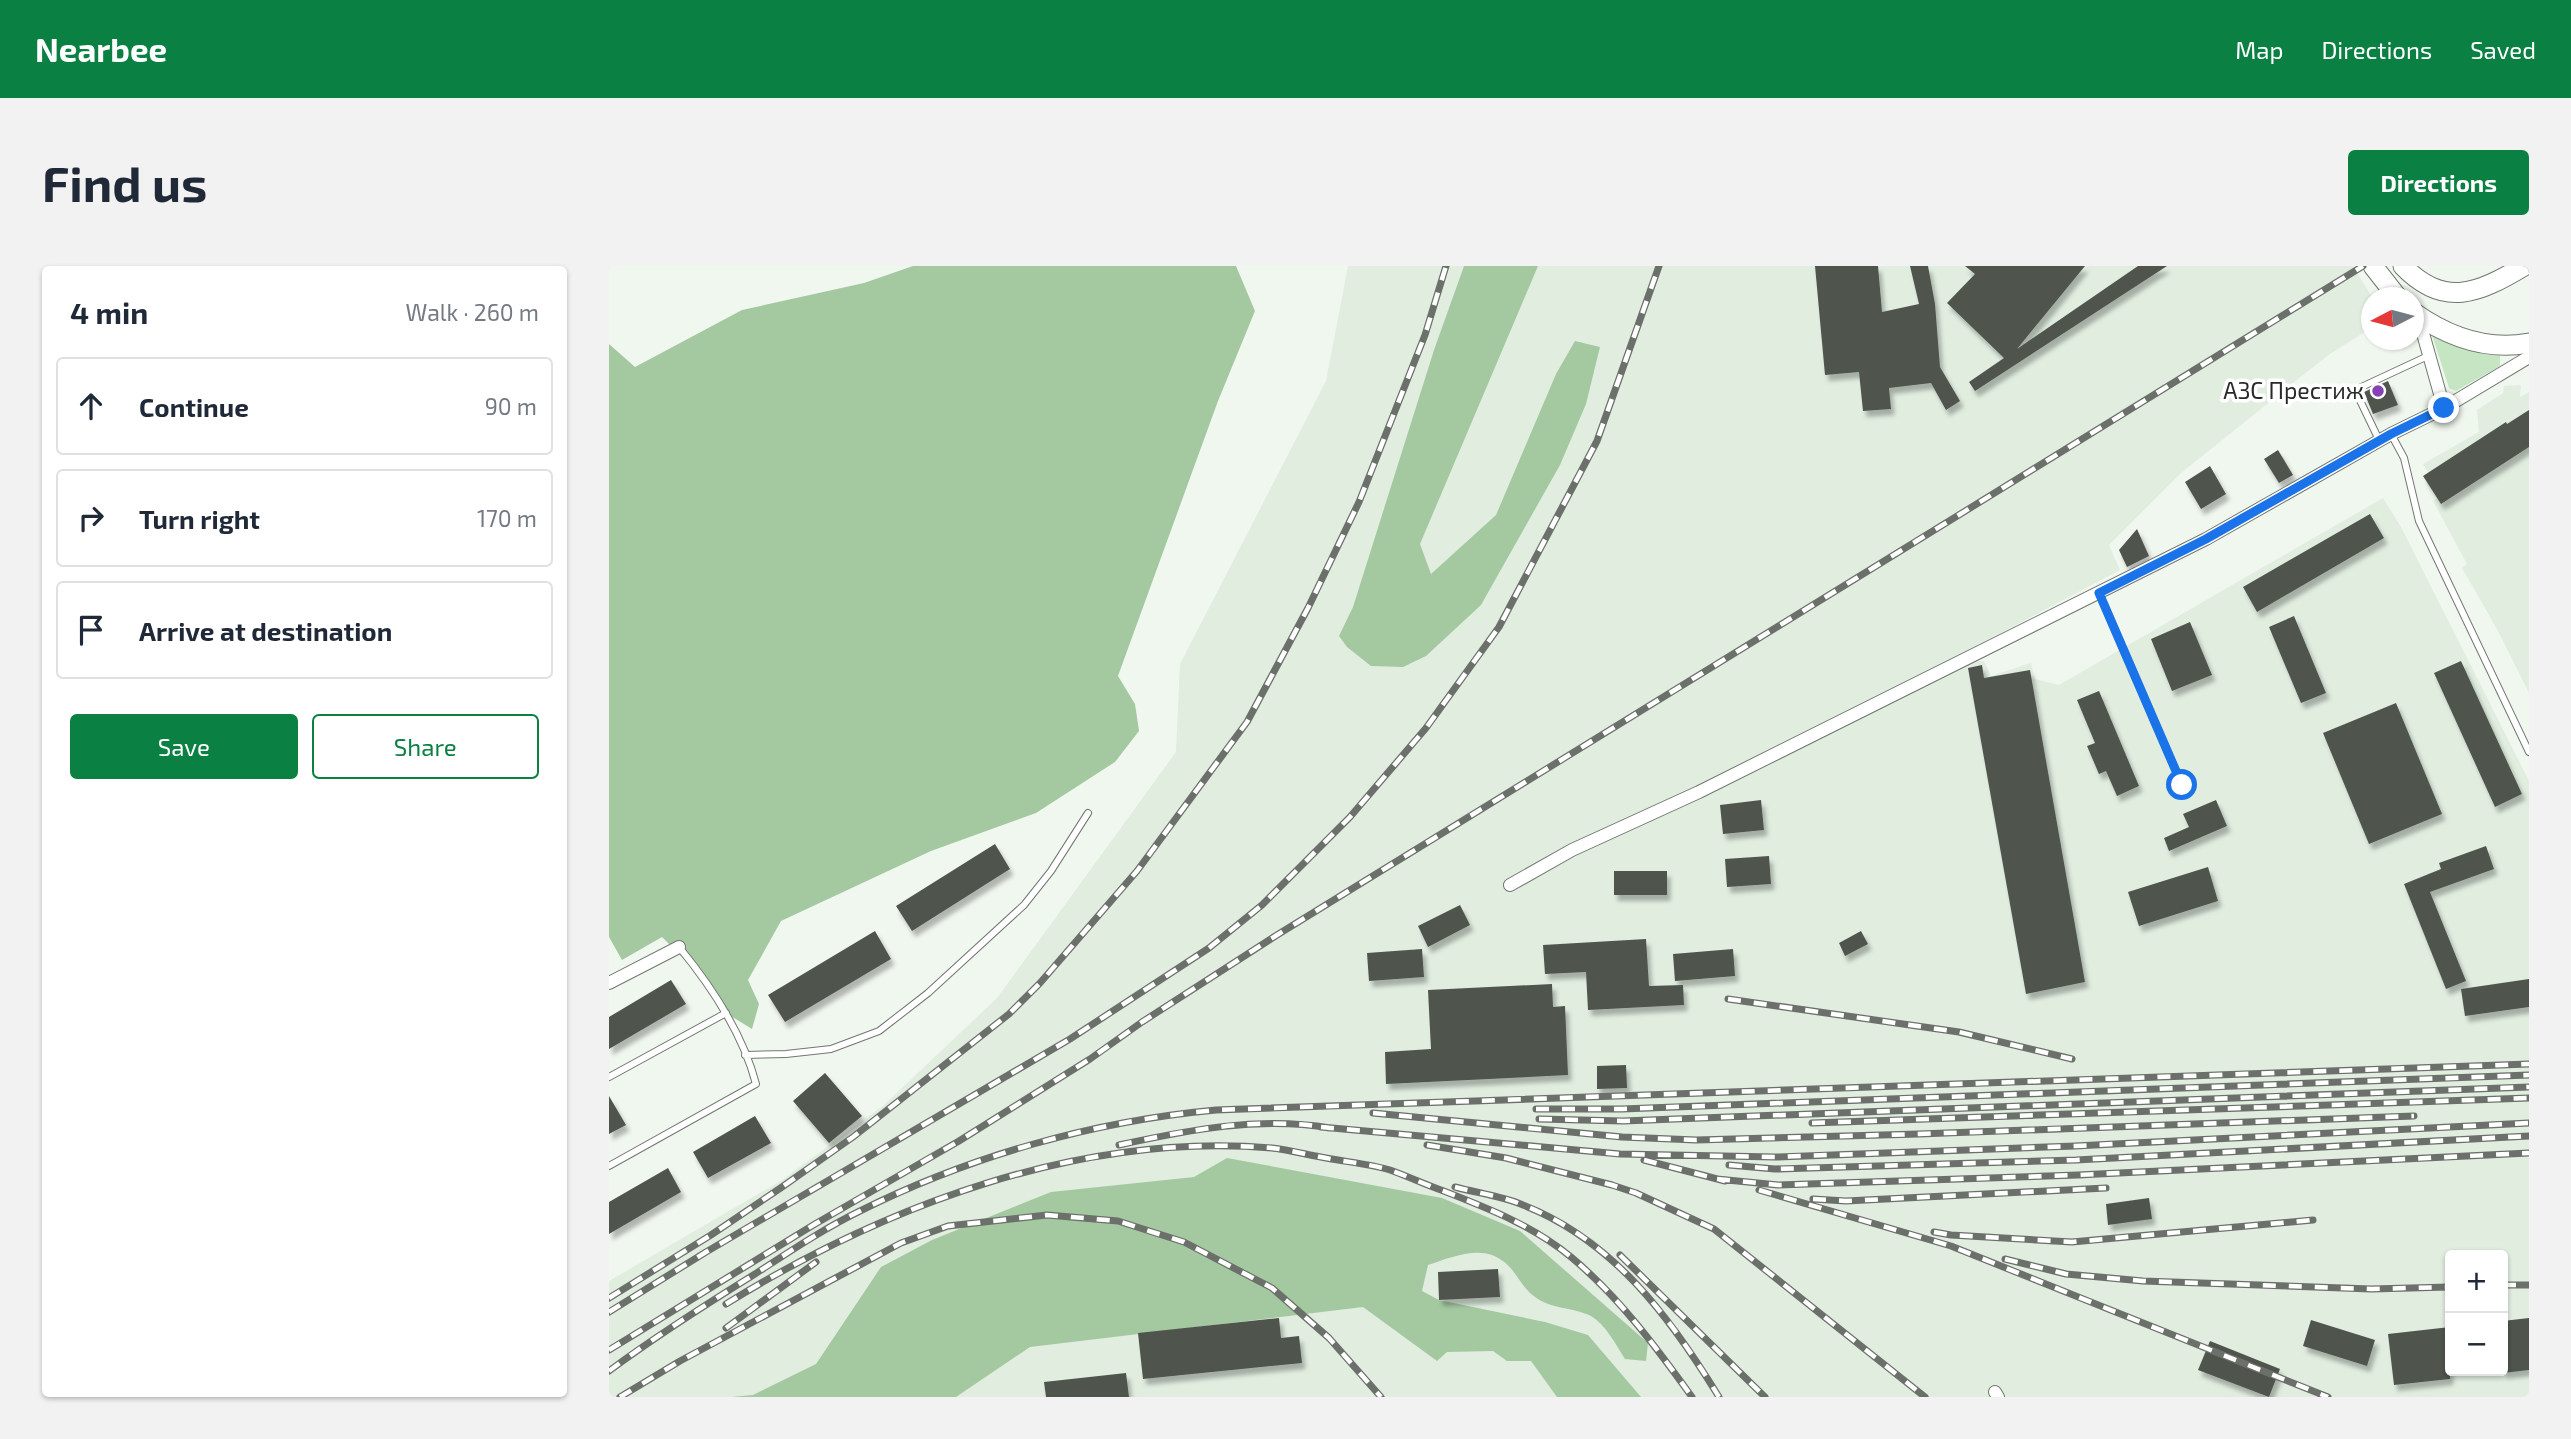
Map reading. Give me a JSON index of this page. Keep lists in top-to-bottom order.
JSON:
{
  "places": ["АЗС Престиж"],
  "north": "left",
  "page": {
    "header": "Nearbee",
    "nav": ["Map", "Directions", "Saved"],
    "buttons": [
      "Directions",
      ["Save", "Share"]
    ],
    "title": "Find us",
    "heading": ["4 min", "Walk · 260 m"],
    "list": [
      ["Continue", "90 m"],
      ["Turn right", "170 m"],
      "Arrive at destination"
    ],
    "map_buttons": ["+", "−"]
  }
}
